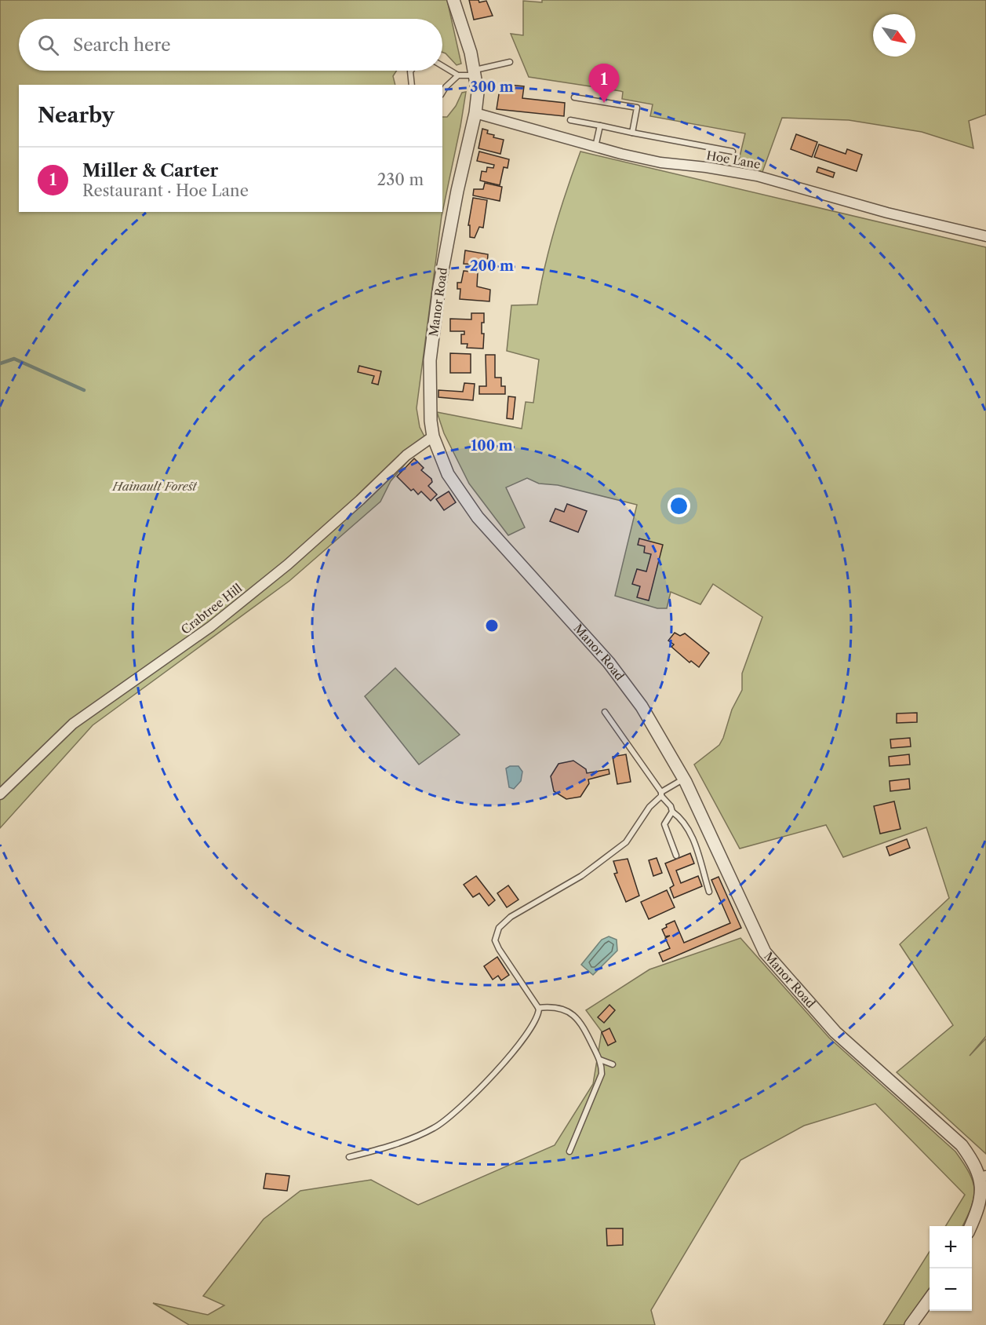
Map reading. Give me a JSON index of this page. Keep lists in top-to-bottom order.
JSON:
{
  "streets": {
    "street": ["Hoe Lane", "Manor Road", "Crabtree Hill"]
  },
  "crossings": [
    ["Hoe Lane", "Manor Road"],
    ["Manor Road", "Crabtree Hill"]
  ],
  "parks": ["Hainault Forest"],
  "north": "bottom right",
  "page": {
    "search": "Search here",
    "pins": "1",
    "heading": "Nearby",
    "list": [
      {
        "mark": "1",
        "name": "Miller & Carter",
        "note": "Restaurant · Hoe Lane",
        "value": "230 m"
      }
    ],
    "map_buttons": ["+", "−"]
  },
  "rings": ["300 m", "200 m", "100 m"]
}
